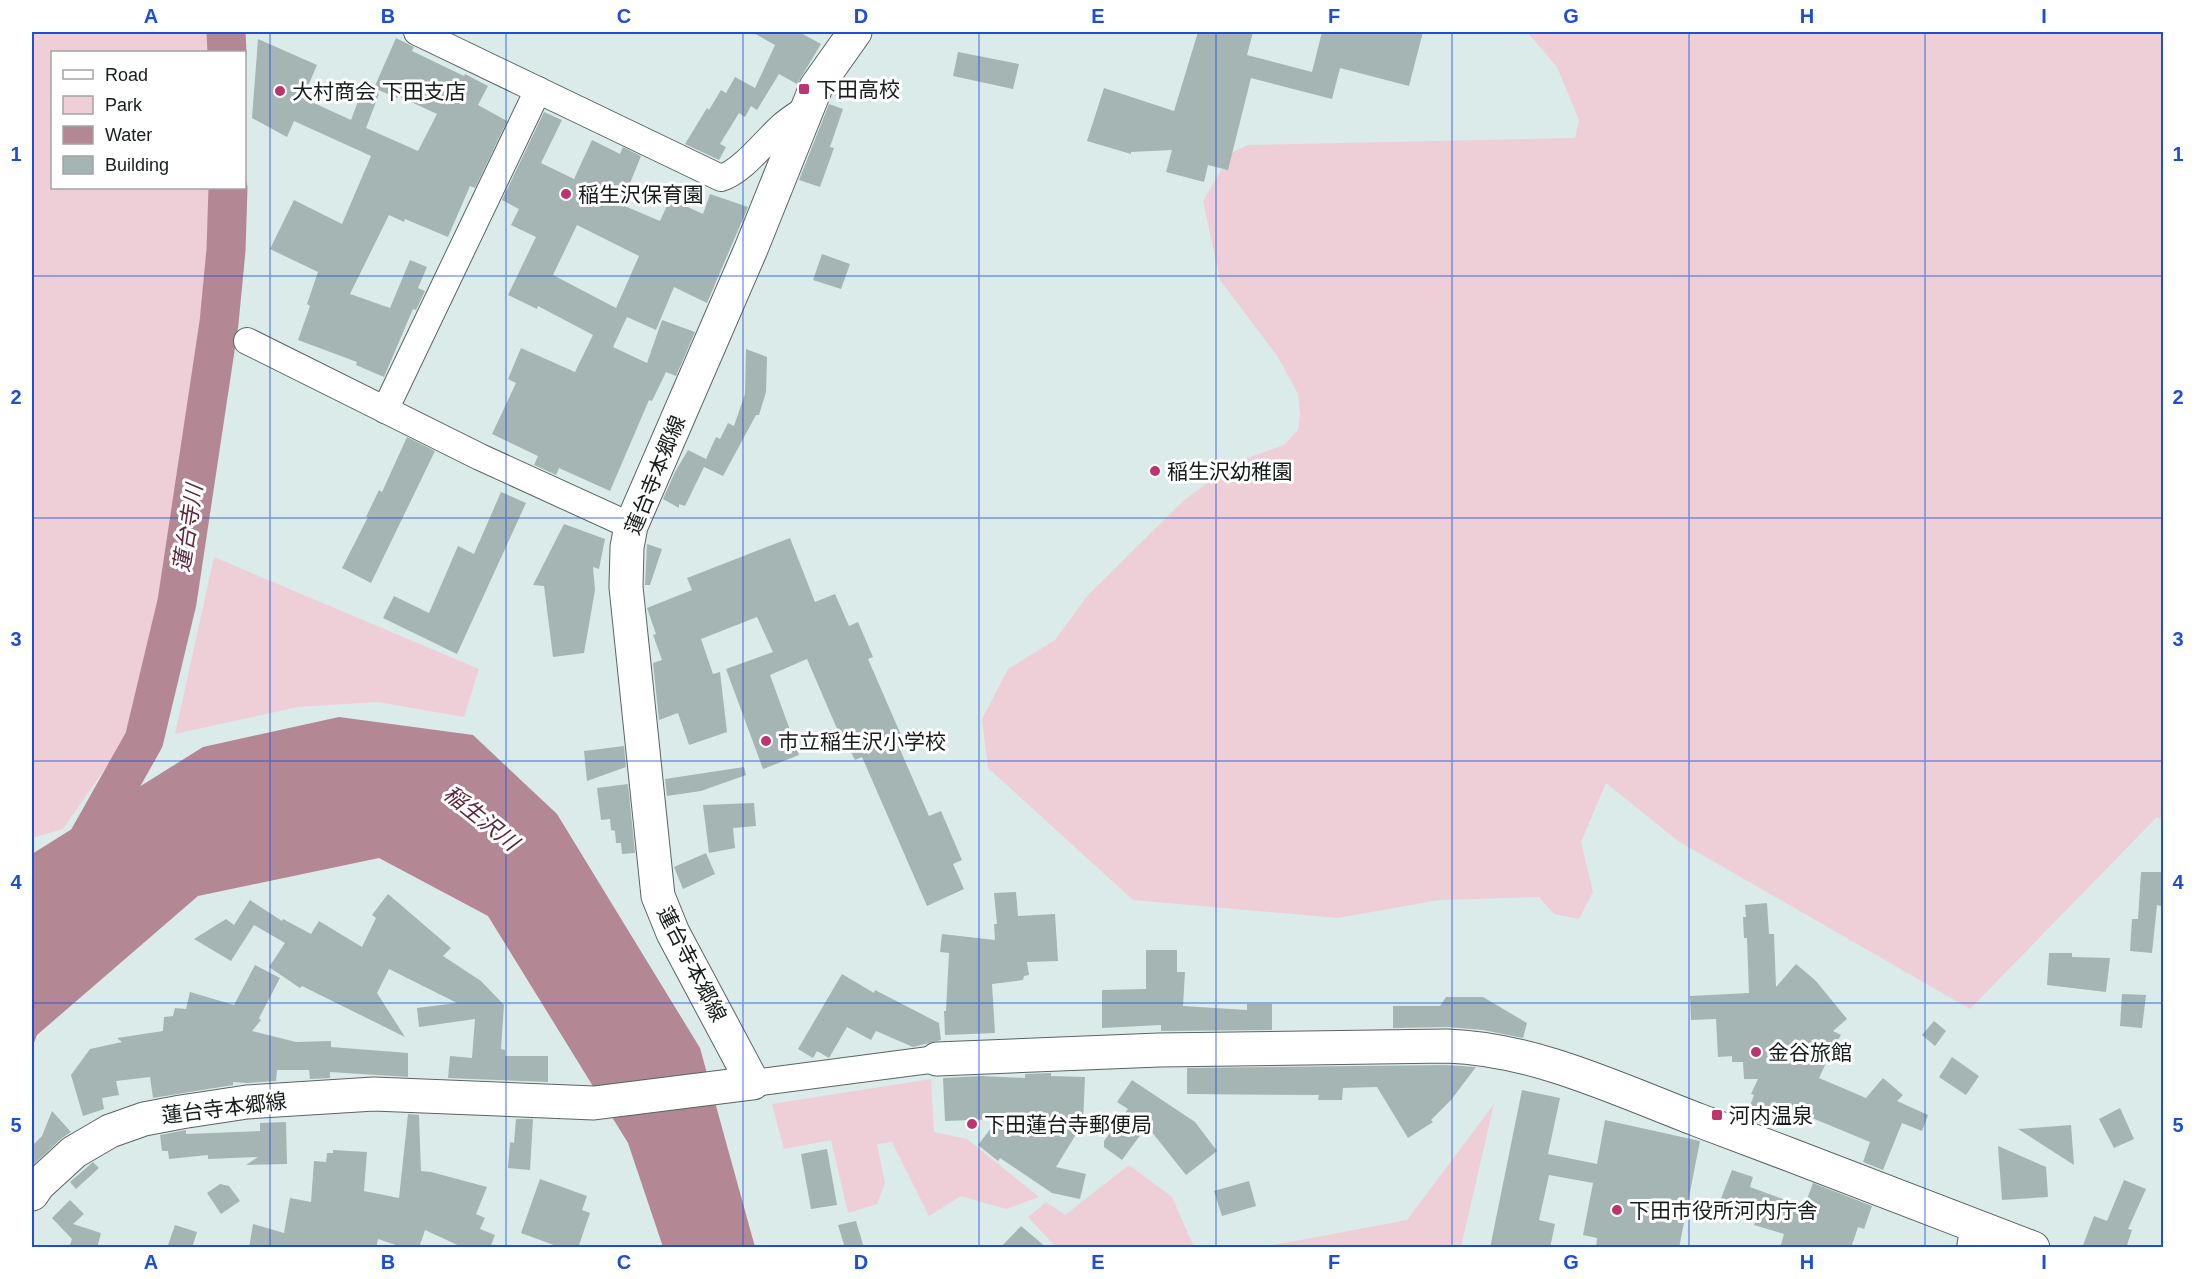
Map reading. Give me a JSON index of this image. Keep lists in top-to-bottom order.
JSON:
{
  "streets": {
    "main road": ["蓮台寺本郷線"]
  },
  "water": ["蓮台寺川", "稲生沢川"],
  "places": {
    "transit": ["下田高校", "河内温泉"],
    "other": [
      "大村商会 下田支店",
      "稲生沢保育園",
      "稲生沢幼稚園",
      "市立稲生沢小学校",
      "金谷旅館",
      "下田蓮台寺郵便局",
      "下田市役所河内庁舎"
    ]
  },
  "legend": [
    "Road",
    "Park",
    "Water",
    "Building"
  ],
  "grid": {
    "columns": [
      "A",
      "B",
      "C",
      "D",
      "E",
      "F",
      "G",
      "H",
      "I"
    ],
    "rows": [
      "1",
      "2",
      "3",
      "4",
      "5"
    ]
  }
}
